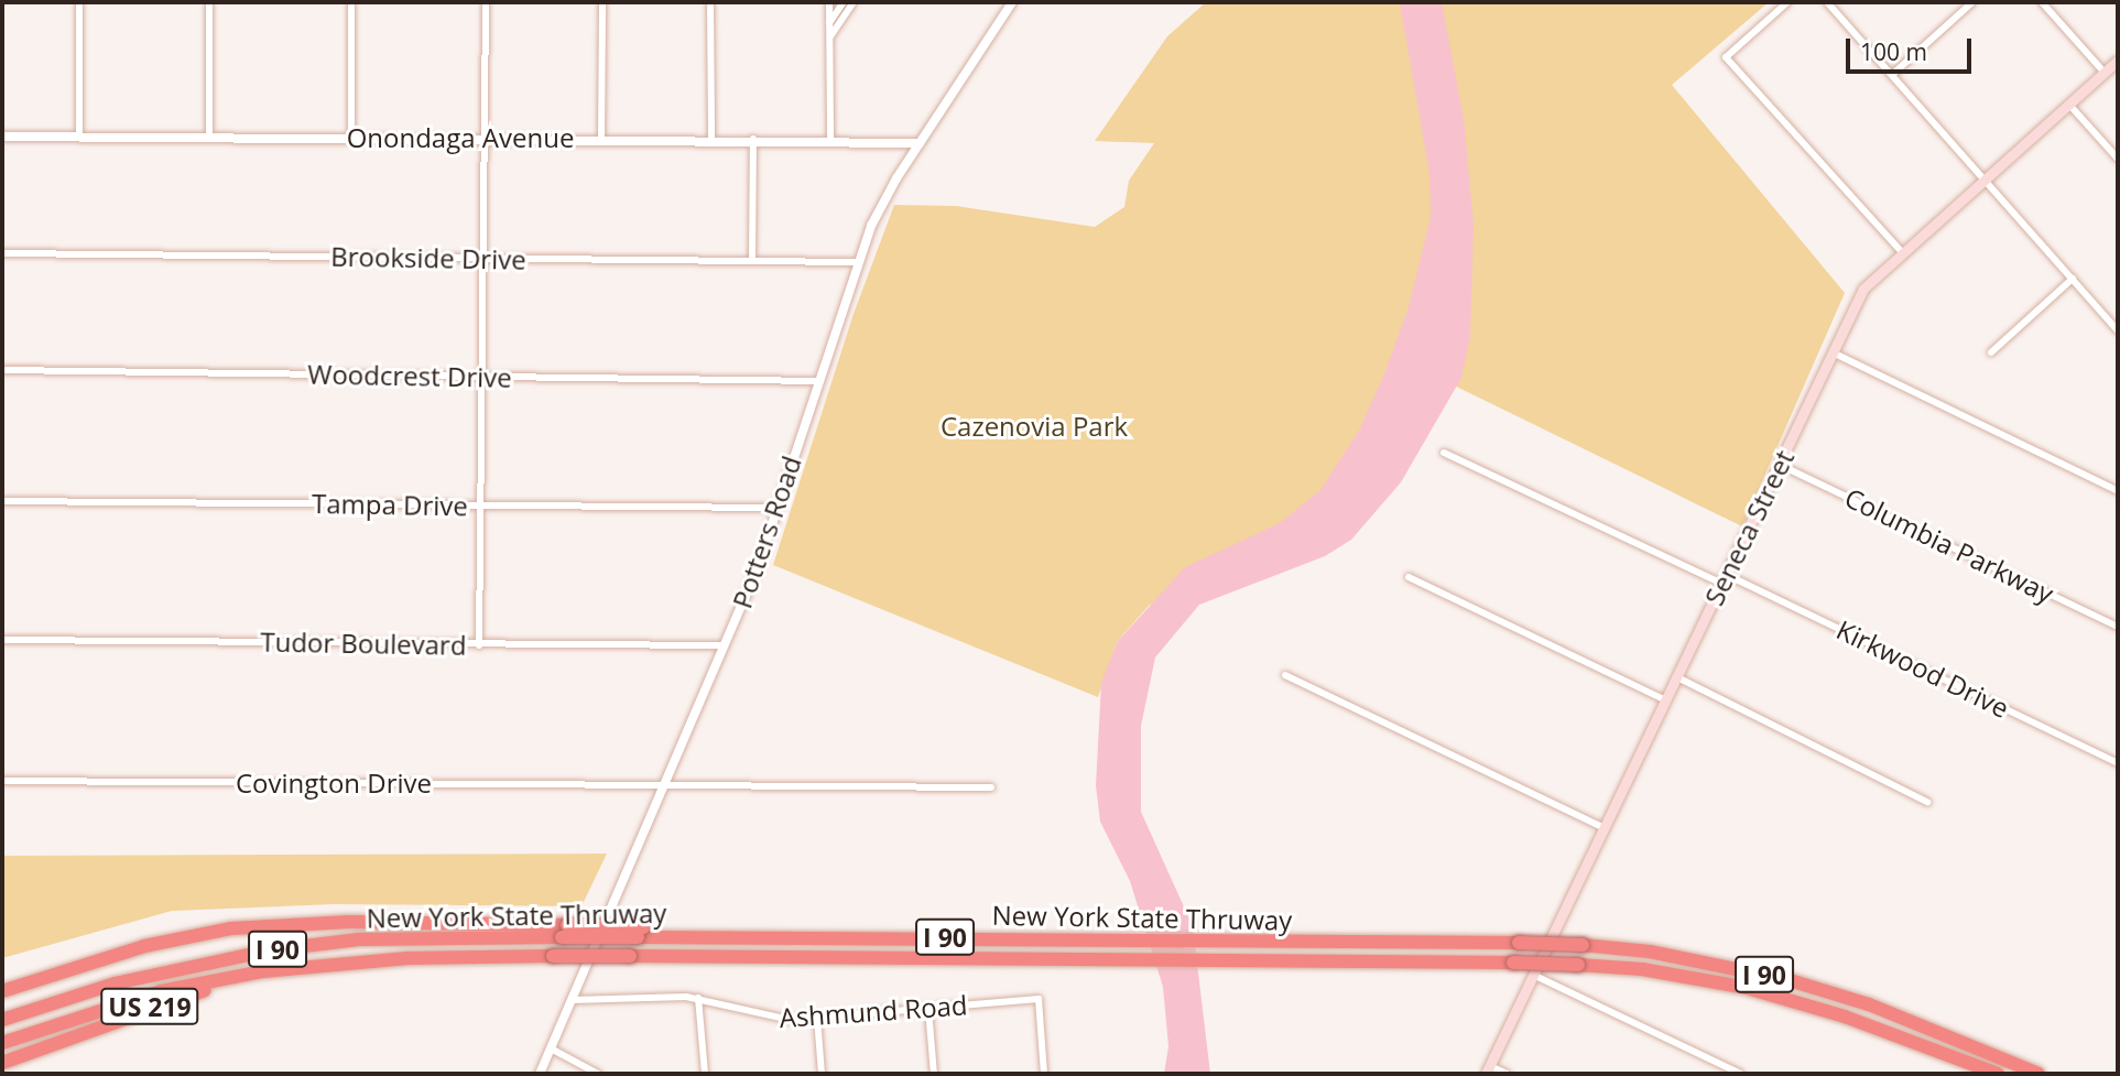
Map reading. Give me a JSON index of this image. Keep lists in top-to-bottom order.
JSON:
{
  "streets": {
    "highway": ["New York State Thruway", "I 90", "US 219"],
    "main road": ["Seneca Street"],
    "street": [
      "Onondaga Avenue",
      "Brookside Drive",
      "Woodcrest Drive",
      "Tampa Drive",
      "Potters Road",
      "Columbia Parkway",
      "Tudor Boulevard",
      "Kirkwood Drive",
      "Covington Drive",
      "Ashmund Road"
    ]
  },
  "crossings": [
    ["Onondaga Avenue", "Potters Road"],
    ["Brookside Drive", "Potters Road"],
    ["Woodcrest Drive", "Potters Road"],
    ["Tampa Drive", "Potters Road"],
    ["Seneca Street", "Columbia Parkway"],
    ["Seneca Street", "Kirkwood Drive"],
    ["Potters Road", "Tudor Boulevard"],
    ["Potters Road", "Covington Drive"],
    ["Potters Road", "Ashmund Road"],
    ["New York State Thruway", "US 219"]
  ],
  "parks": ["Cazenovia Park"],
  "scale_bar": "100 m"
}
